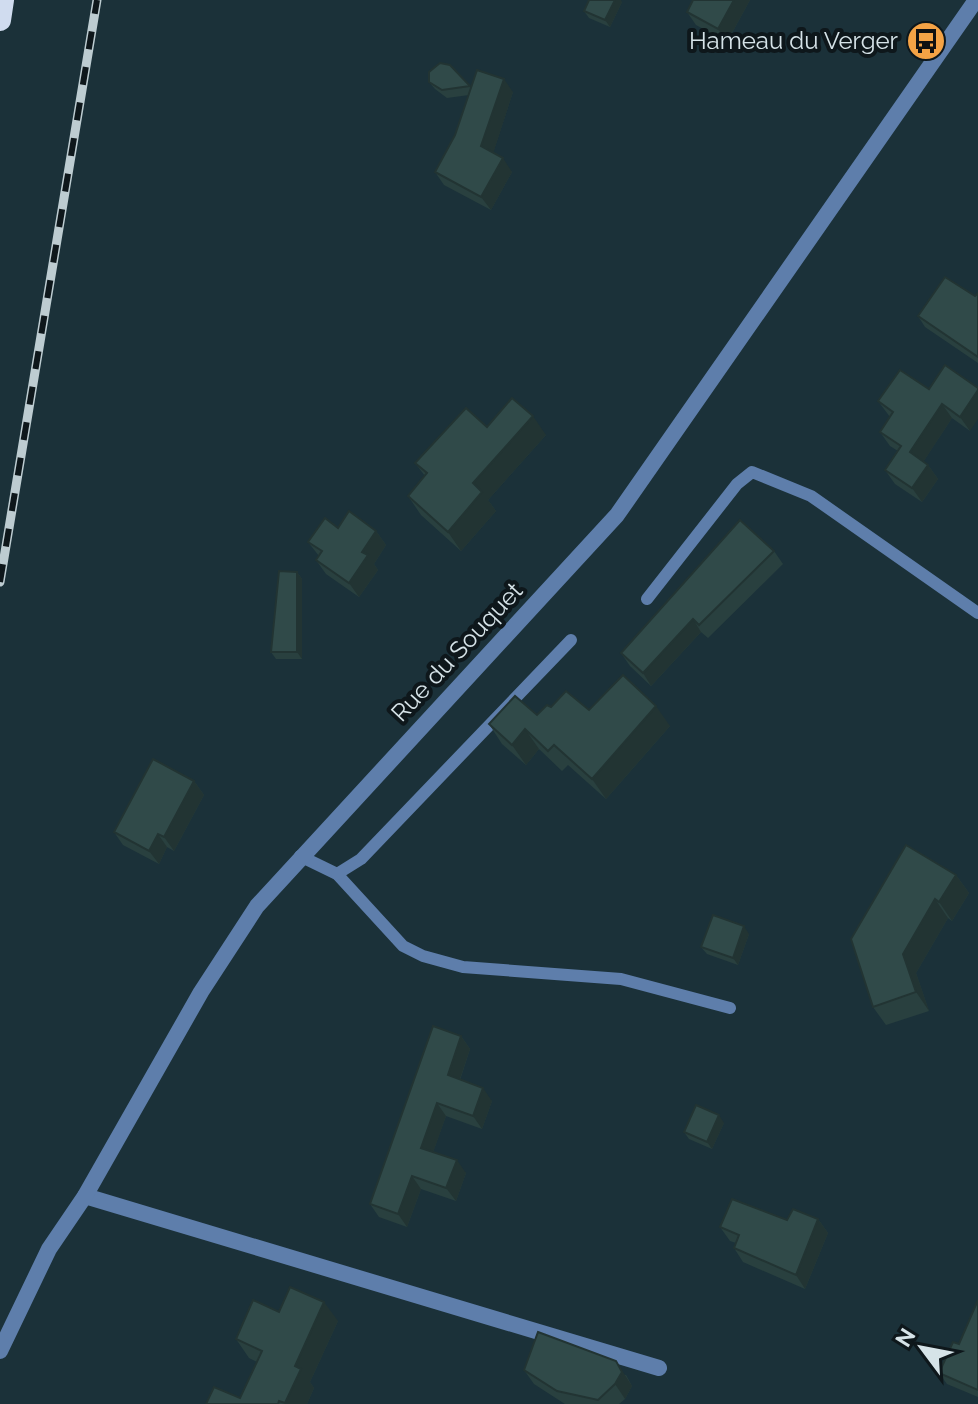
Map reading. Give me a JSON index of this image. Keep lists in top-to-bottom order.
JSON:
{
  "streets": {
    "street": ["Rue du Souquet"]
  },
  "places": {
    "bus stop": ["Hameau du Verger"]
  },
  "north": "top left"
}
